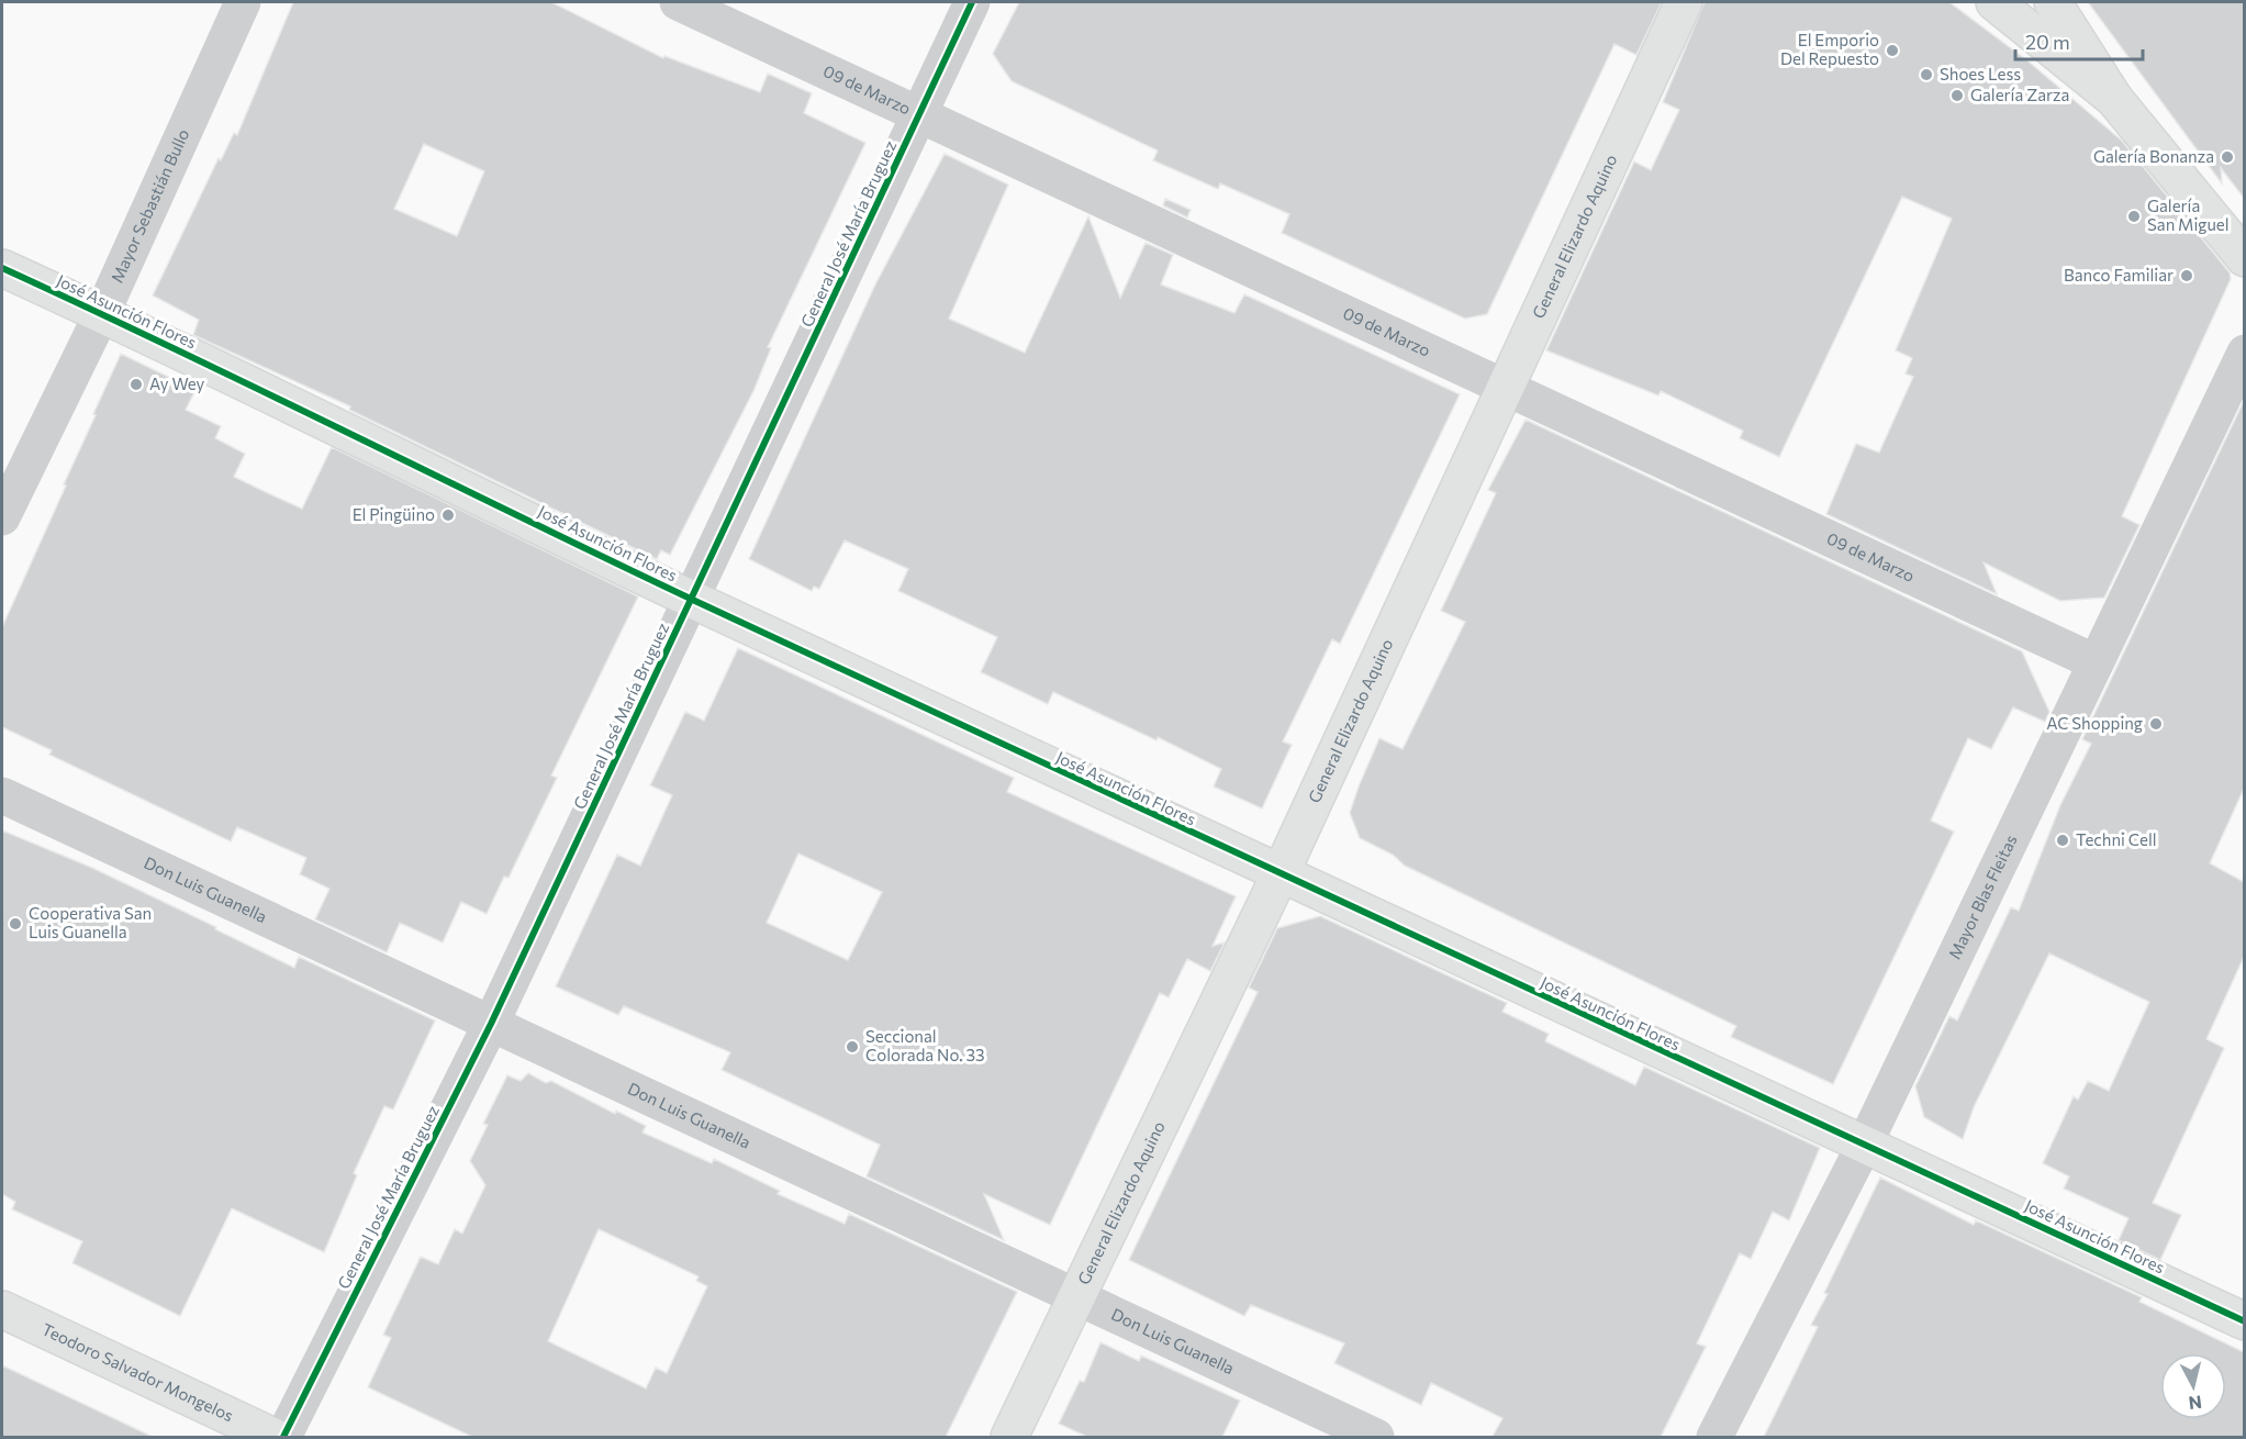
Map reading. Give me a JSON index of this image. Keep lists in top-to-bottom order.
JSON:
{
  "streets": {
    "main road": ["General Elizardo Aquino", "José Asunción Flores", "Teodoro Salvador Mongelos"],
    "street": [
      "09 de Marzo",
      "Mayor Sebastián Bullo",
      "General José María Bruguez",
      "Don Luis Guanella",
      "Mayor Blas Fleitas"
    ]
  },
  "crossings": [
    ["09 de Marzo", "General José María Bruguez"],
    ["09 de Marzo", "General Elizardo Aquino"],
    ["09 de Marzo", "Mayor Blas Fleitas"],
    ["Mayor Sebastián Bullo", "José Asunción Flores"],
    ["General José María Bruguez", "José Asunción Flores"],
    ["General José María Bruguez", "Don Luis Guanella"],
    ["General Elizardo Aquino", "José Asunción Flores"],
    ["General Elizardo Aquino", "Don Luis Guanella"],
    ["José Asunción Flores", "Mayor Blas Fleitas"]
  ],
  "places": [
    "El Emporio Del Repuesto",
    "Shoes Less",
    "Galería Zarza",
    "Galería Bonanza",
    "Galería San Miguel",
    "Banco Familiar",
    "Ay Wey",
    "El Pingüino",
    "AC Shopping",
    "Techni Cell",
    "Cooperativa San Luis Guanella",
    "Seccional Colorada No. 33"
  ],
  "scale_bar": "20 m",
  "north": "bottom"
}
